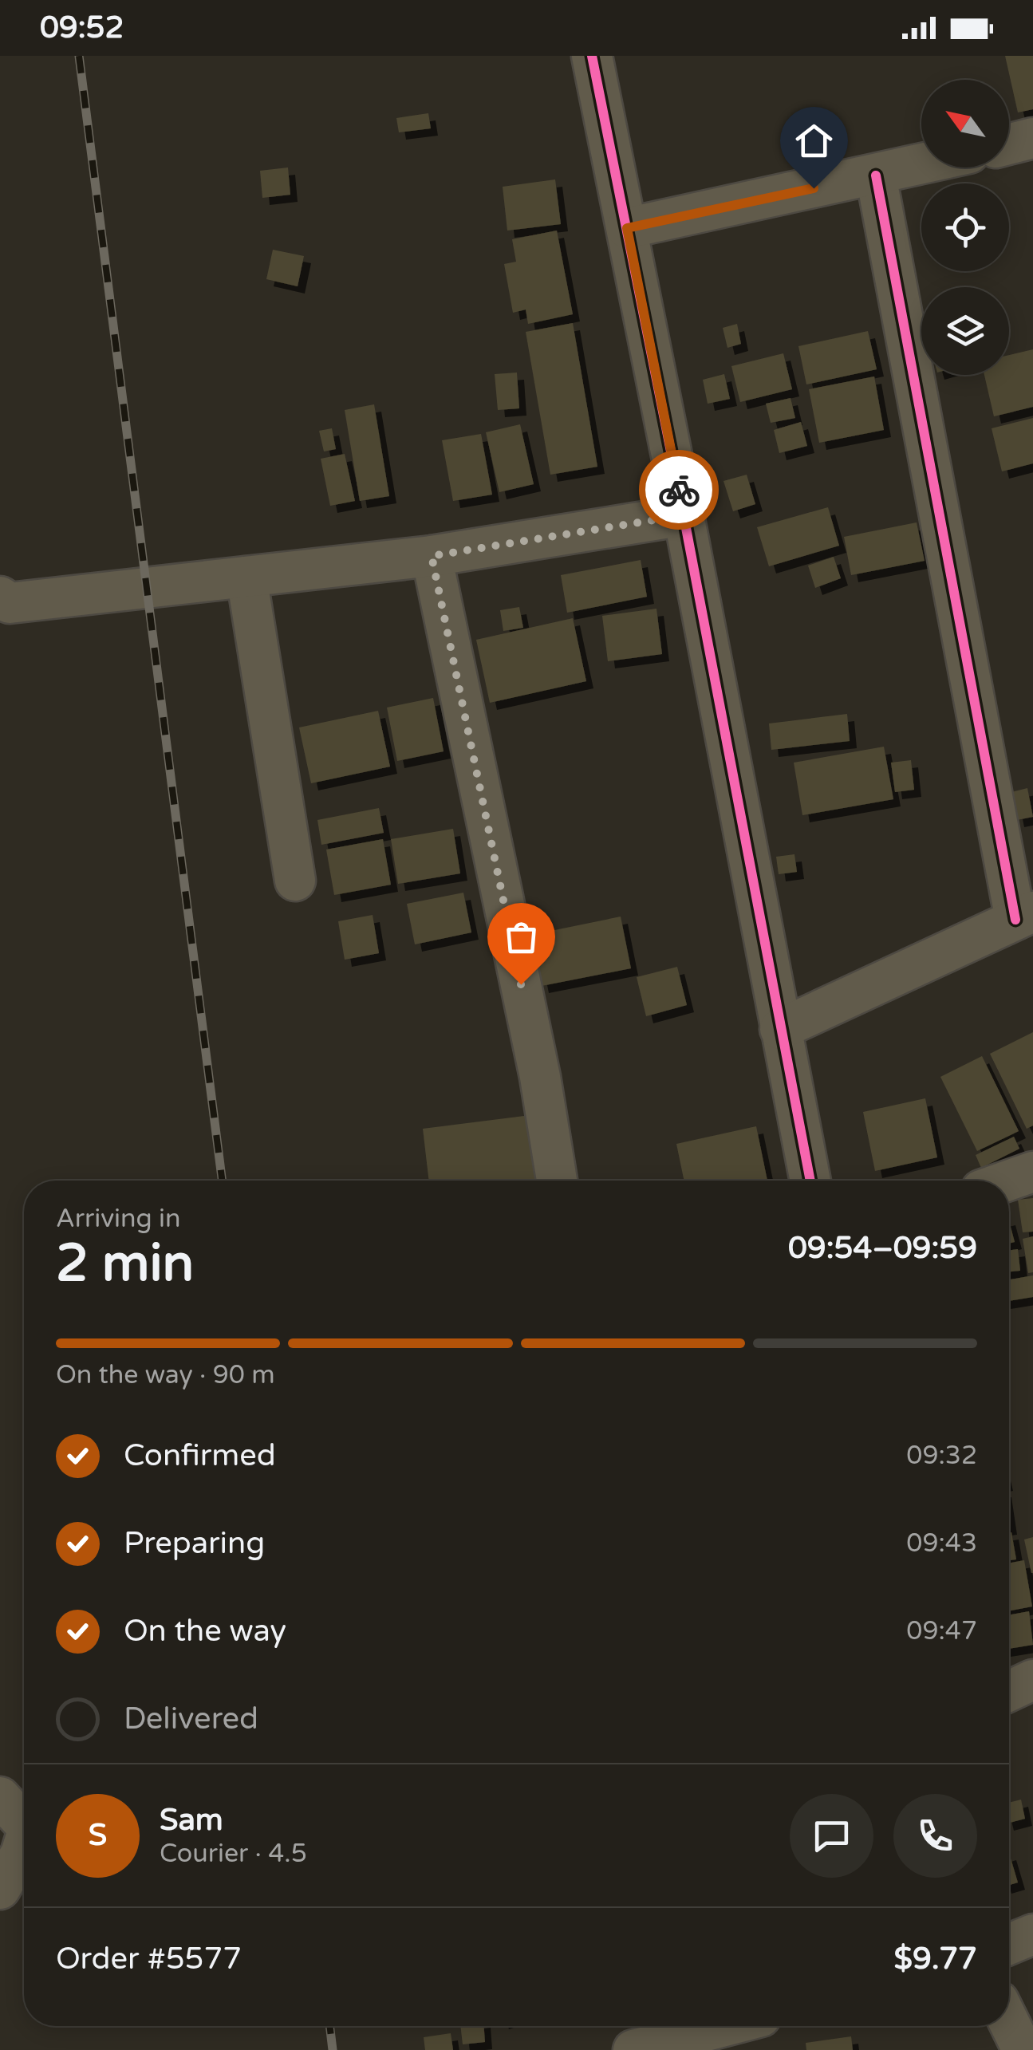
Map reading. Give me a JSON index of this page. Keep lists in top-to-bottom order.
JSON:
{
  "north": "top left",
  "page": {
    "status": "09:52",
    "heading": ["2 min", "Arriving in", "09:54–09:59"],
    "panel": [
      "Sam",
      "Courier · 4.5",
      "Order #5577",
      "$9.77"
    ],
    "bar": "On the way · 90 m",
    "list": [
      ["Confirmed", "09:32"],
      ["Preparing", "09:43"],
      ["On the way", "09:47"],
      "Delivered"
    ],
    "round": "S"
  }
}
